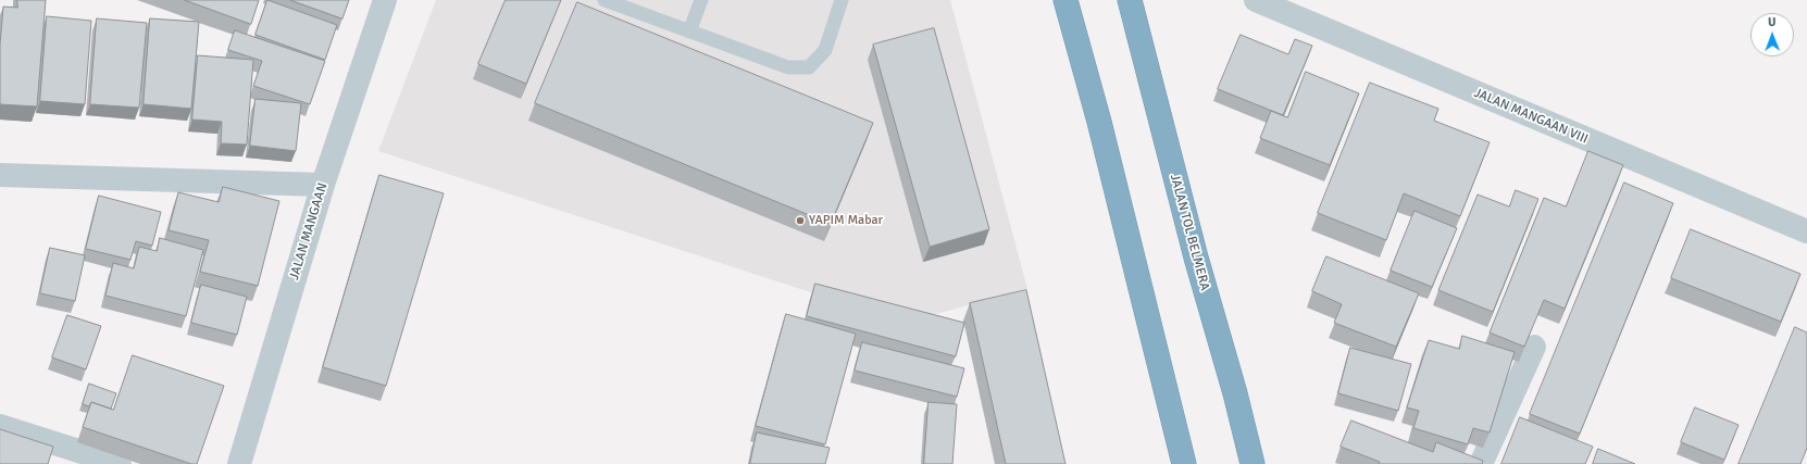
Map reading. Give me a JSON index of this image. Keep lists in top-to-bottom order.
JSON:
{
  "streets": {
    "highway": ["JALAN TOL BELMERA"],
    "street": ["JALAN MANGAAN VIII", "JALAN MANGAAN"]
  },
  "places": ["YAPIM Mabar"],
  "north": "top"
}
